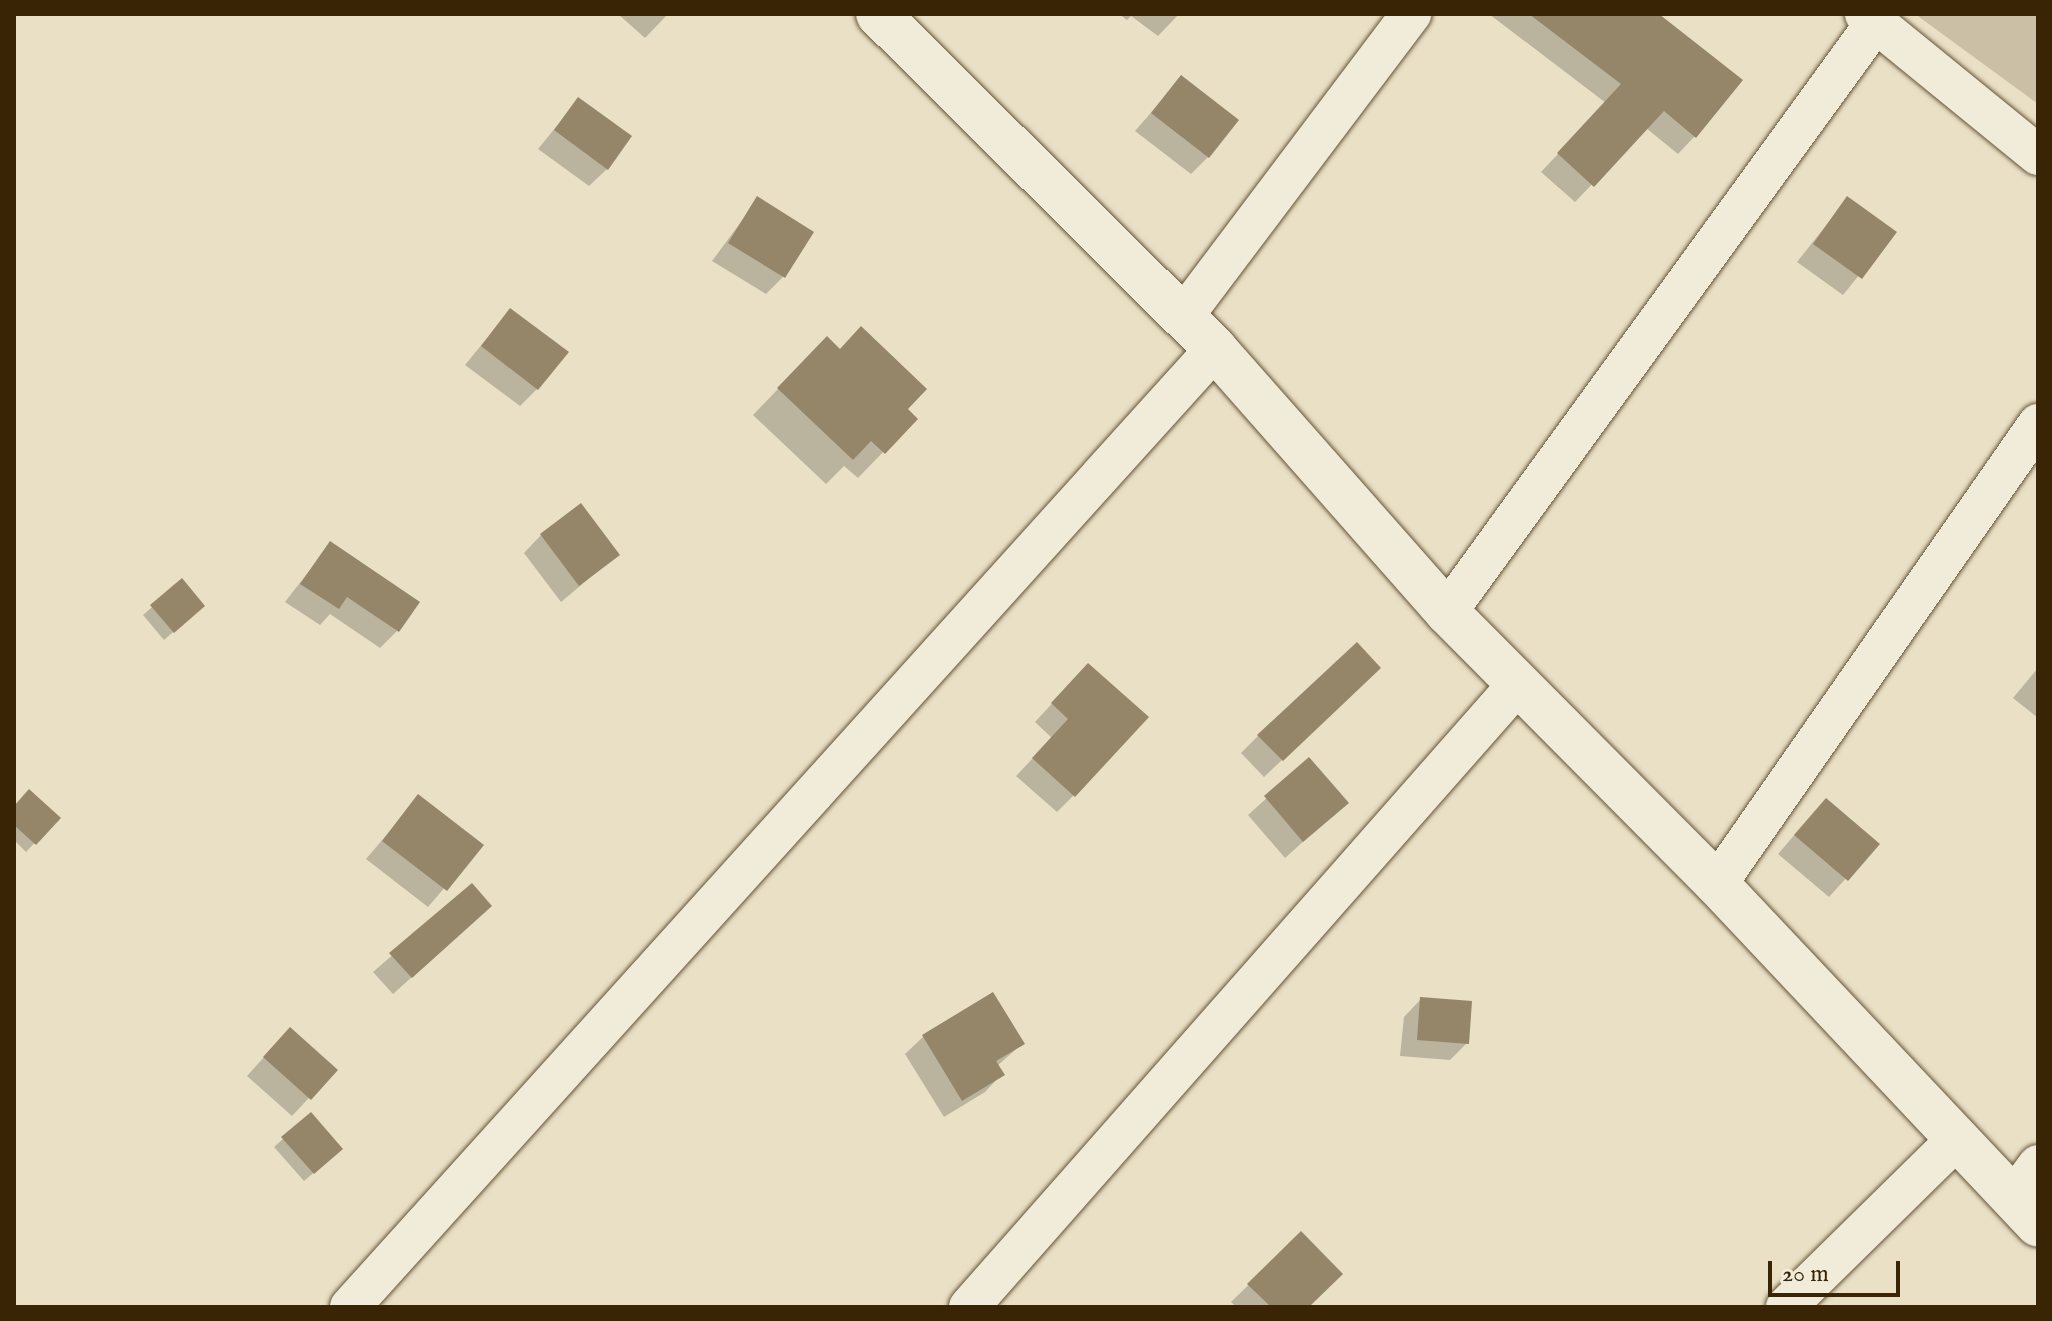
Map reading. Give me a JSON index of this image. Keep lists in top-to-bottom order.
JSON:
{
  "scale_bar": "20 m"
}
